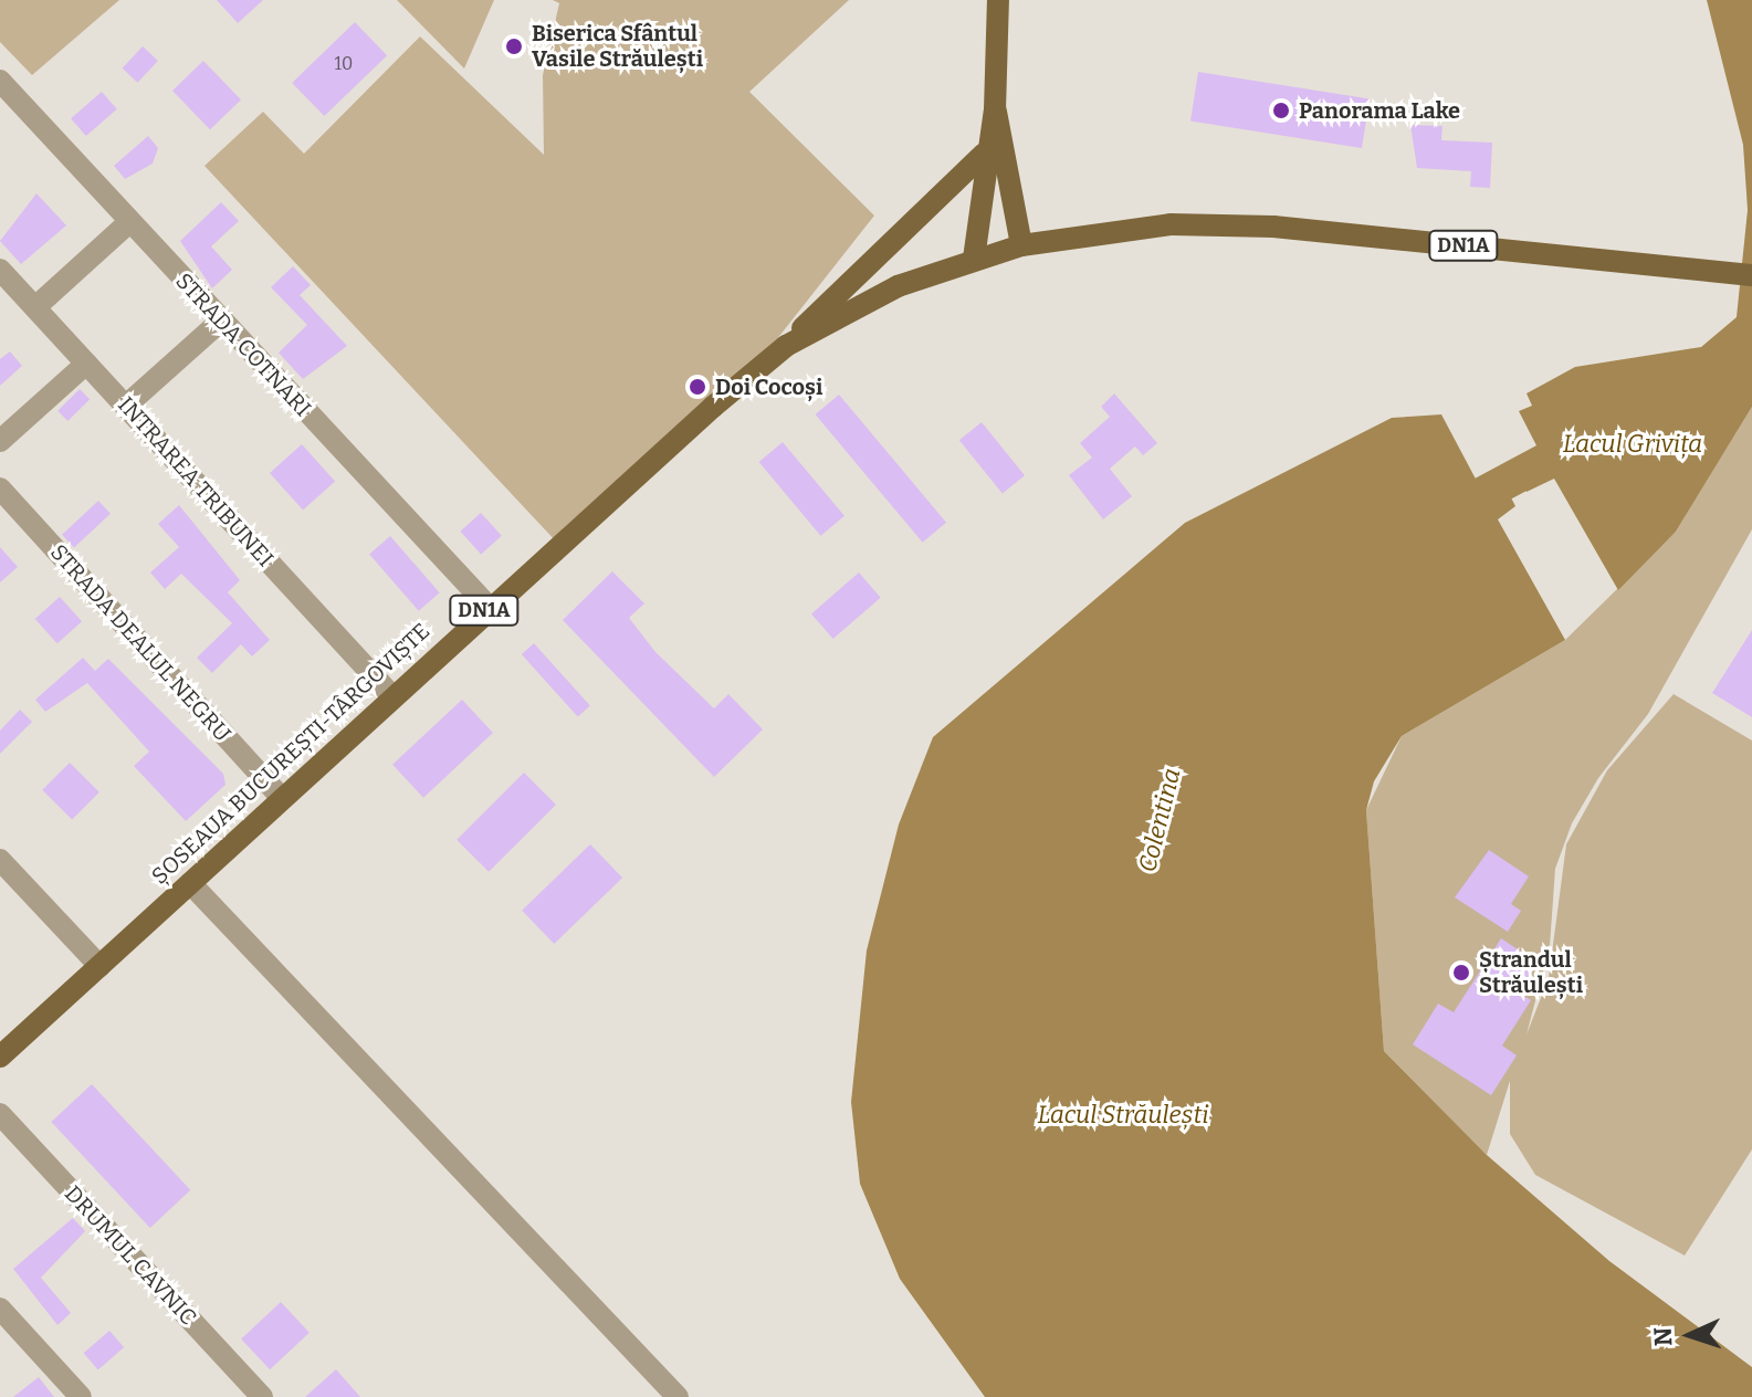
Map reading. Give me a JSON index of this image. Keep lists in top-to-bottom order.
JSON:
{
  "streets": {
    "main road": ["DN1A", "ȘOSEAUA BUCUREȘTI-TÂRGOVIȘTE"],
    "street": [
      "STRADA COTNARI",
      "INTRAREA TRIBUNEI",
      "STRADA DEALUL NEGRU",
      "DRUMUL CAVNIC"
    ]
  },
  "crossings": [
    ["STRADA COTNARI", "ȘOSEAUA BUCUREȘTI-TÂRGOVIȘTE"],
    ["INTRAREA TRIBUNEI", "ȘOSEAUA BUCUREȘTI-TÂRGOVIȘTE"],
    ["STRADA DEALUL NEGRU", "ȘOSEAUA BUCUREȘTI-TÂRGOVIȘTE"]
  ],
  "water": ["Lacul Grivița", "Colentina", "Lacul Străulești"],
  "places": [
    "Biserica Sfântul Vasile Străulești",
    "Panorama Lake",
    "Doi Cocoși",
    "Ștrandul Străulești"
  ],
  "house_numbers": ["10"],
  "north": "left"
}
